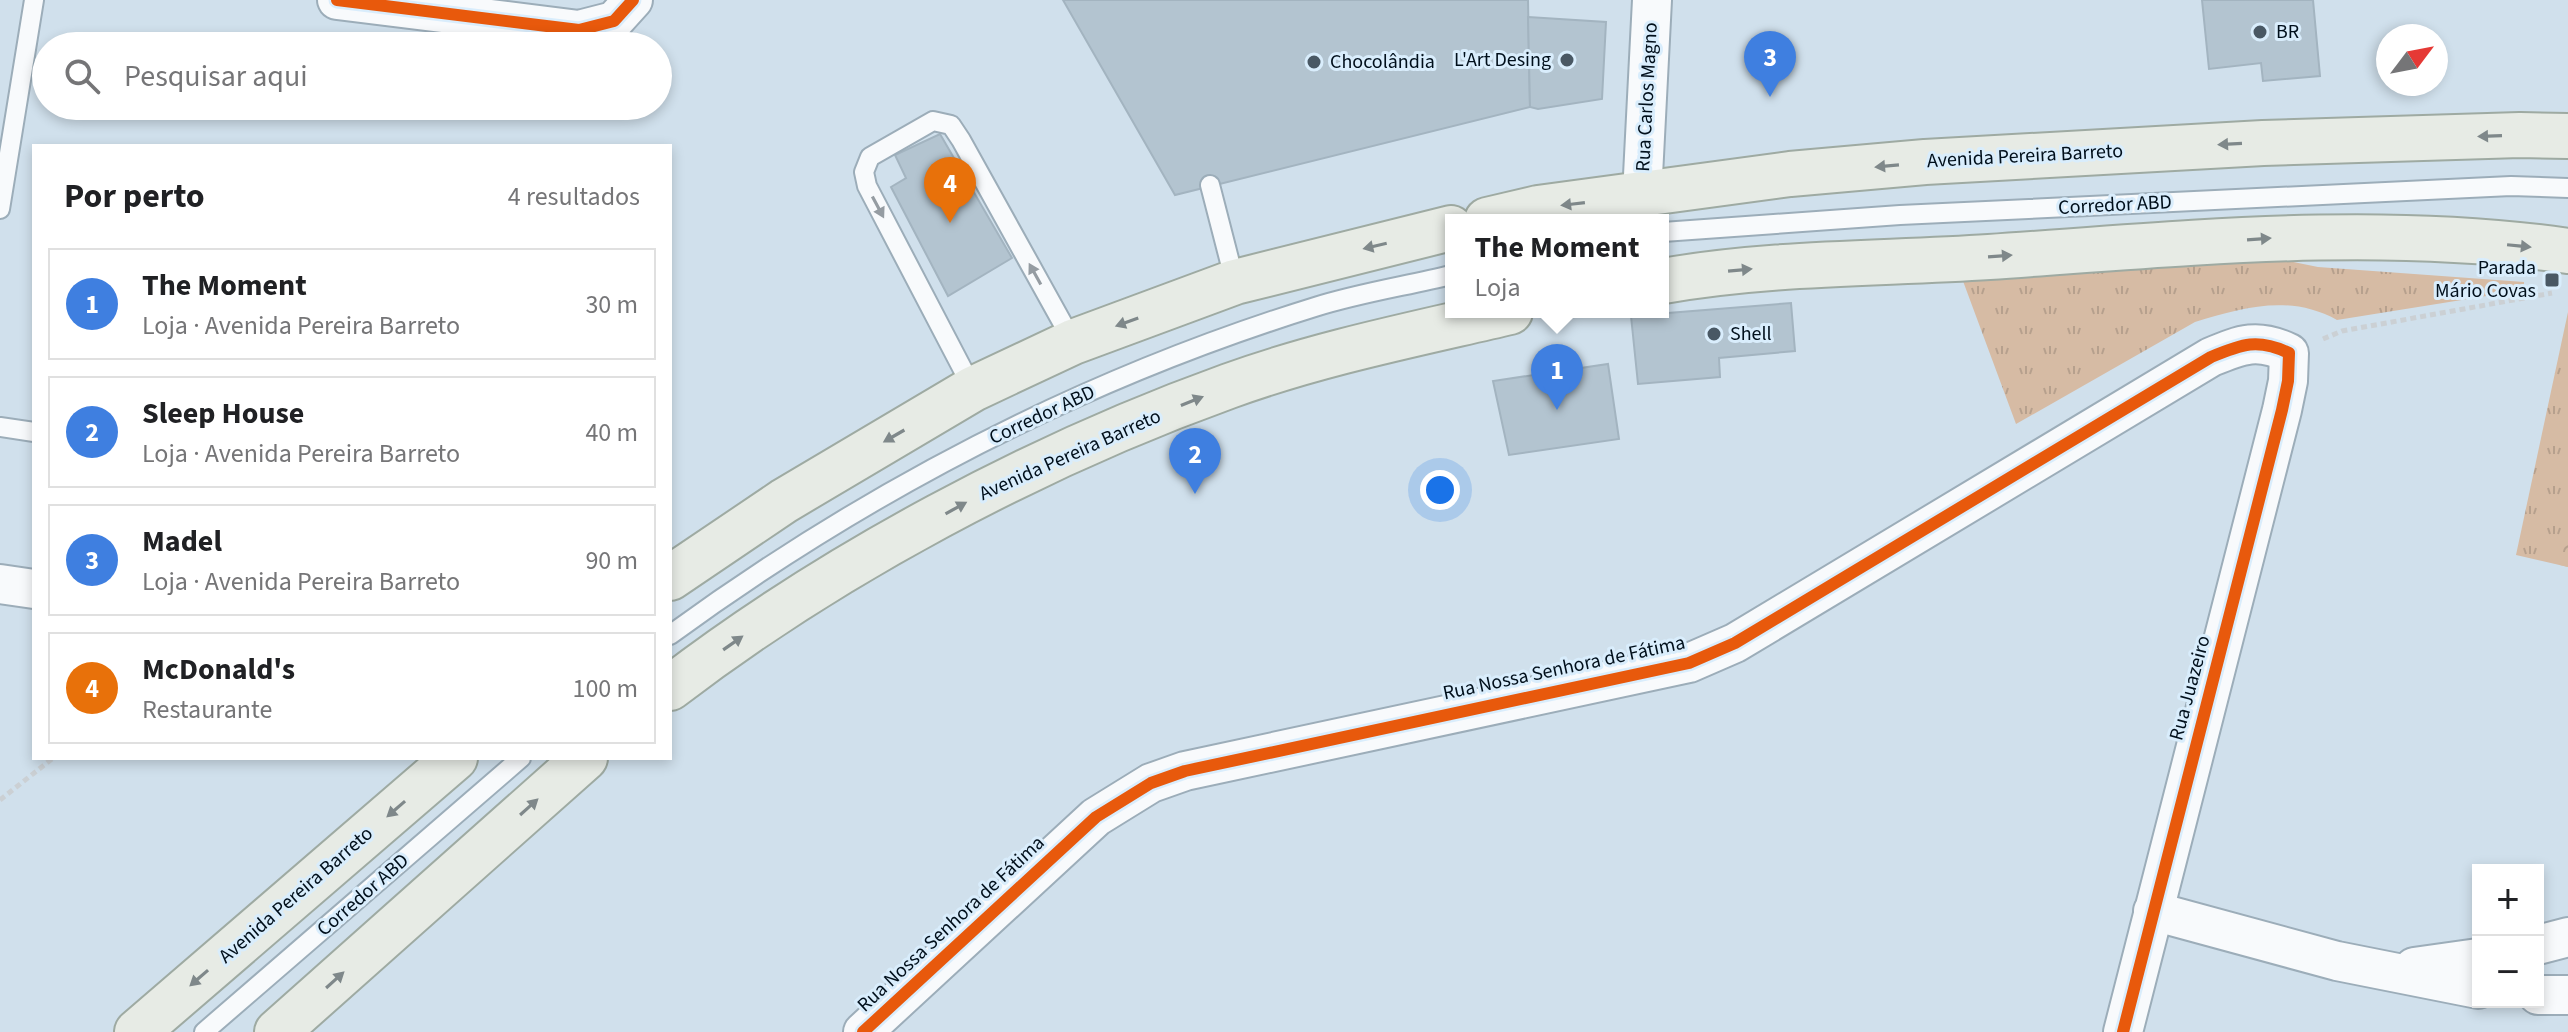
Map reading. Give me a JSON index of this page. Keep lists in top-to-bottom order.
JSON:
{
  "streets": {
    "main road": ["Avenida Pereira Barreto"],
    "street": ["Rua Carlos Magno", "Rua Nossa Senhora de Fátima", "Rua Juazeiro"],
    "lane": ["Corredor ABD"]
  },
  "crossings": [
    ["Rua Carlos Magno", "Avenida Pereira Barreto"],
    ["Rua Nossa Senhora de Fátima", "Rua Juazeiro"]
  ],
  "places": {
    "other": [
      "BR",
      "L'Art Desing",
      "Chocolândia",
      "Shell"
    ],
    "transit": ["Parada Mário Covas"]
  },
  "north": "top right",
  "page": {
    "pins": [
      "3",
      "4",
      "1",
      "2"
    ],
    "search": "Pesquisar aqui",
    "heading": ["Por perto", "4 resultados"],
    "popup": ["The Moment", "Loja"],
    "list": [
      {
        "mark": "1",
        "name": "The Moment",
        "note": "Loja · Avenida Pereira Barreto",
        "value": "30 m"
      },
      {
        "mark": "2",
        "name": "Sleep House",
        "note": "Loja · Avenida Pereira Barreto",
        "value": "40 m"
      },
      {
        "mark": "3",
        "name": "Madel",
        "note": "Loja · Avenida Pereira Barreto",
        "value": "90 m"
      },
      {
        "mark": "4",
        "name": "McDonald's",
        "note": "Restaurante",
        "value": "100 m"
      }
    ],
    "map_buttons": ["+", "−"]
  }
}
